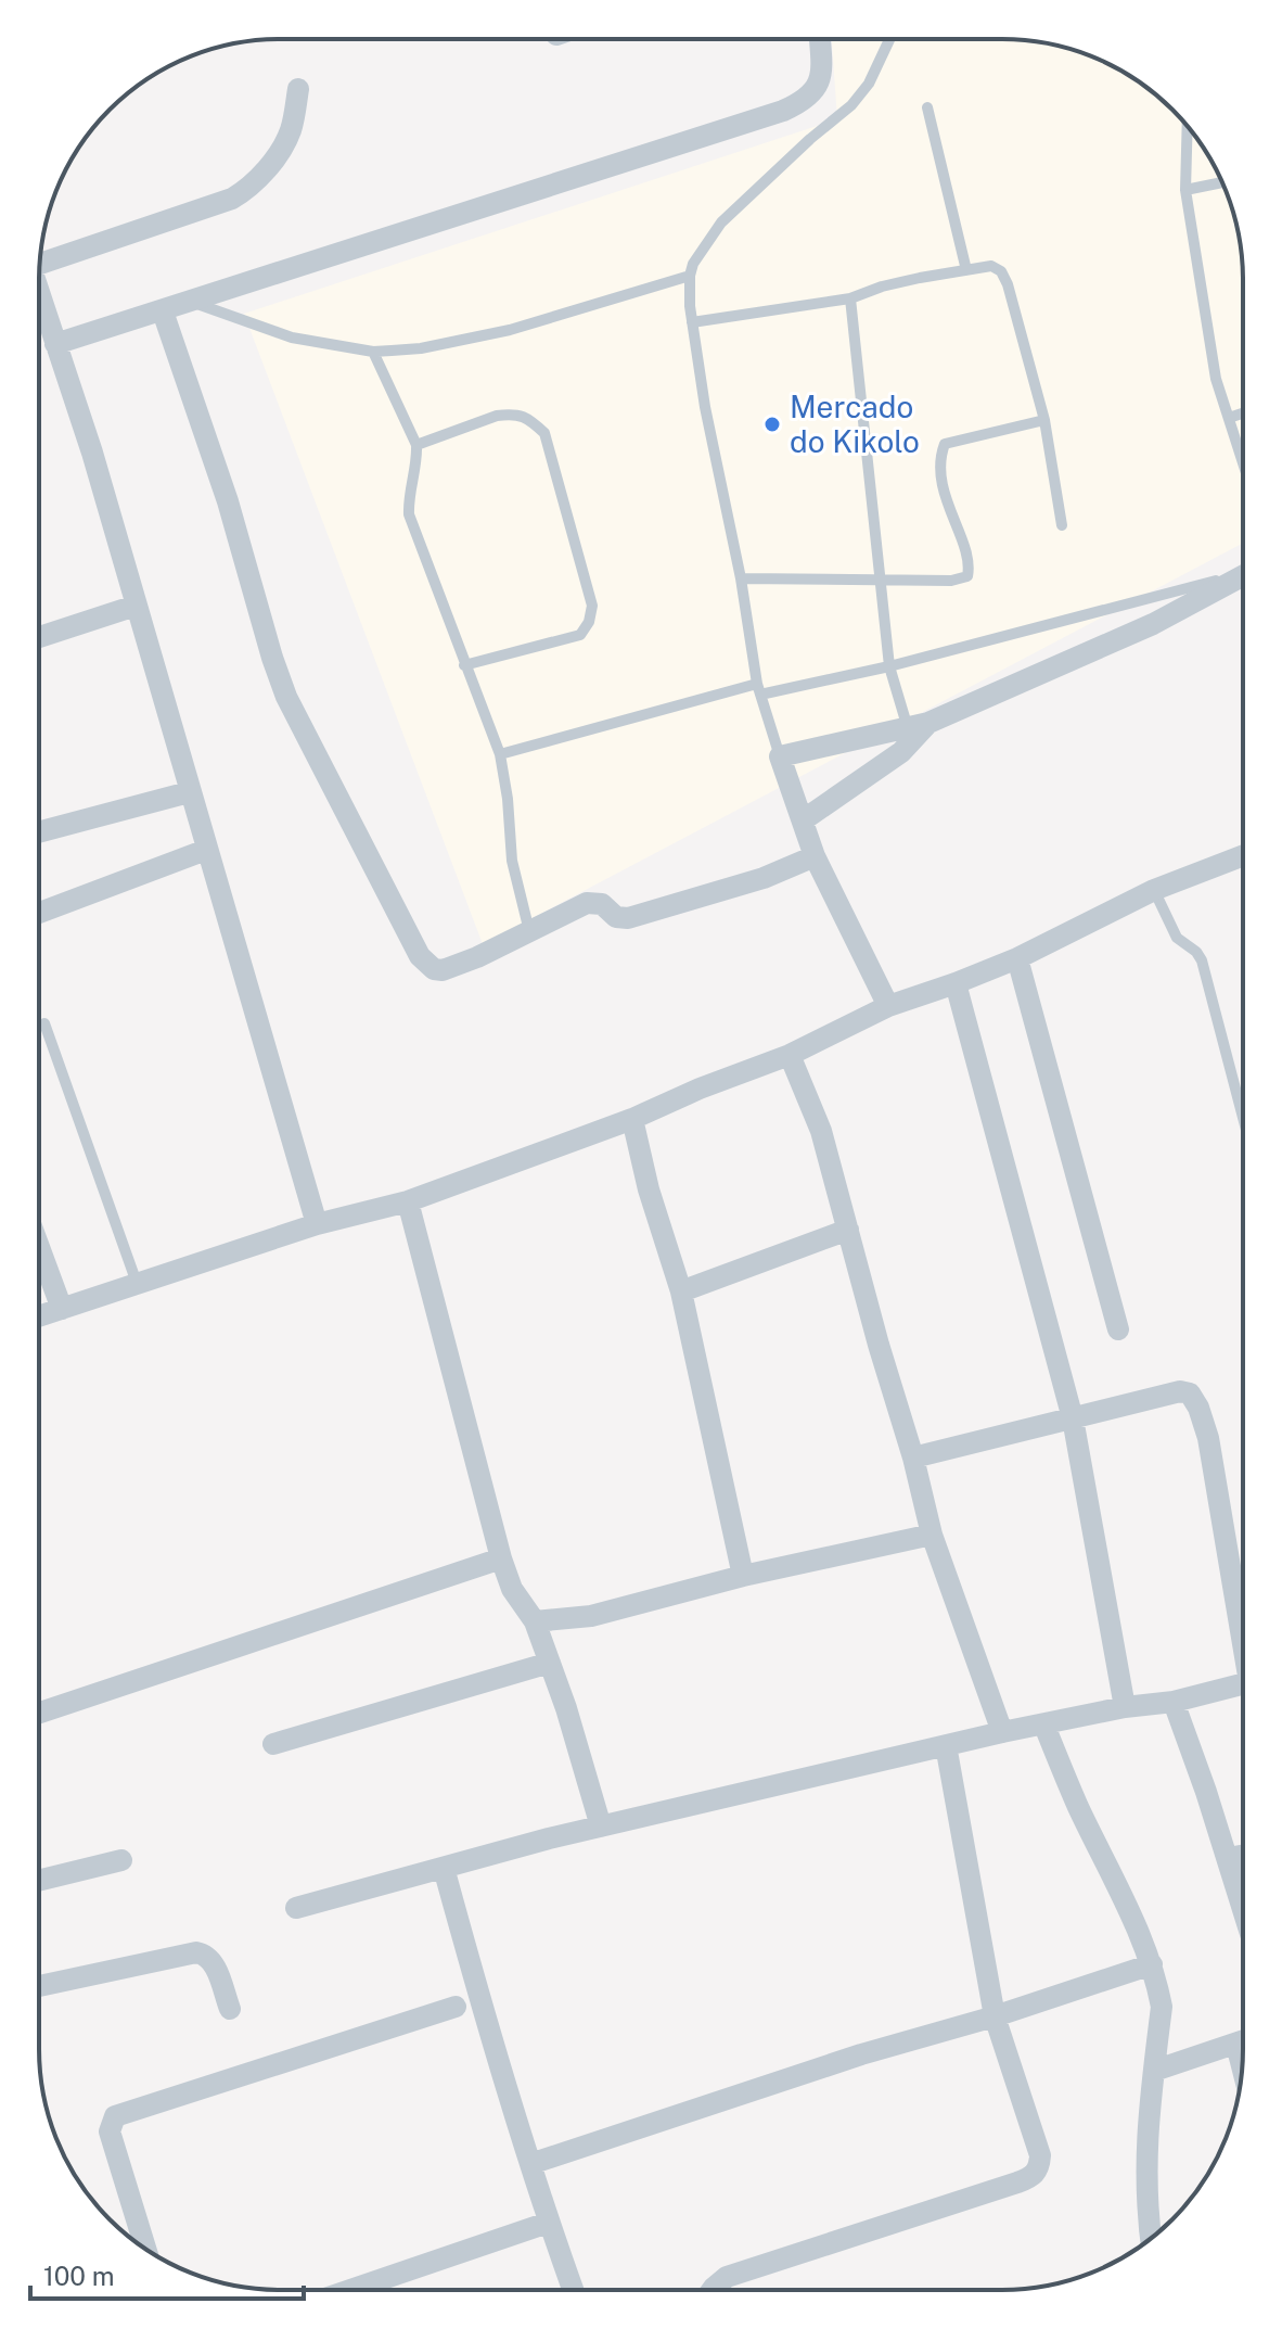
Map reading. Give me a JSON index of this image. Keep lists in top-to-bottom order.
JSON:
{
  "places": ["Mercado do Kikolo"],
  "scale_bar": "100 m"
}
